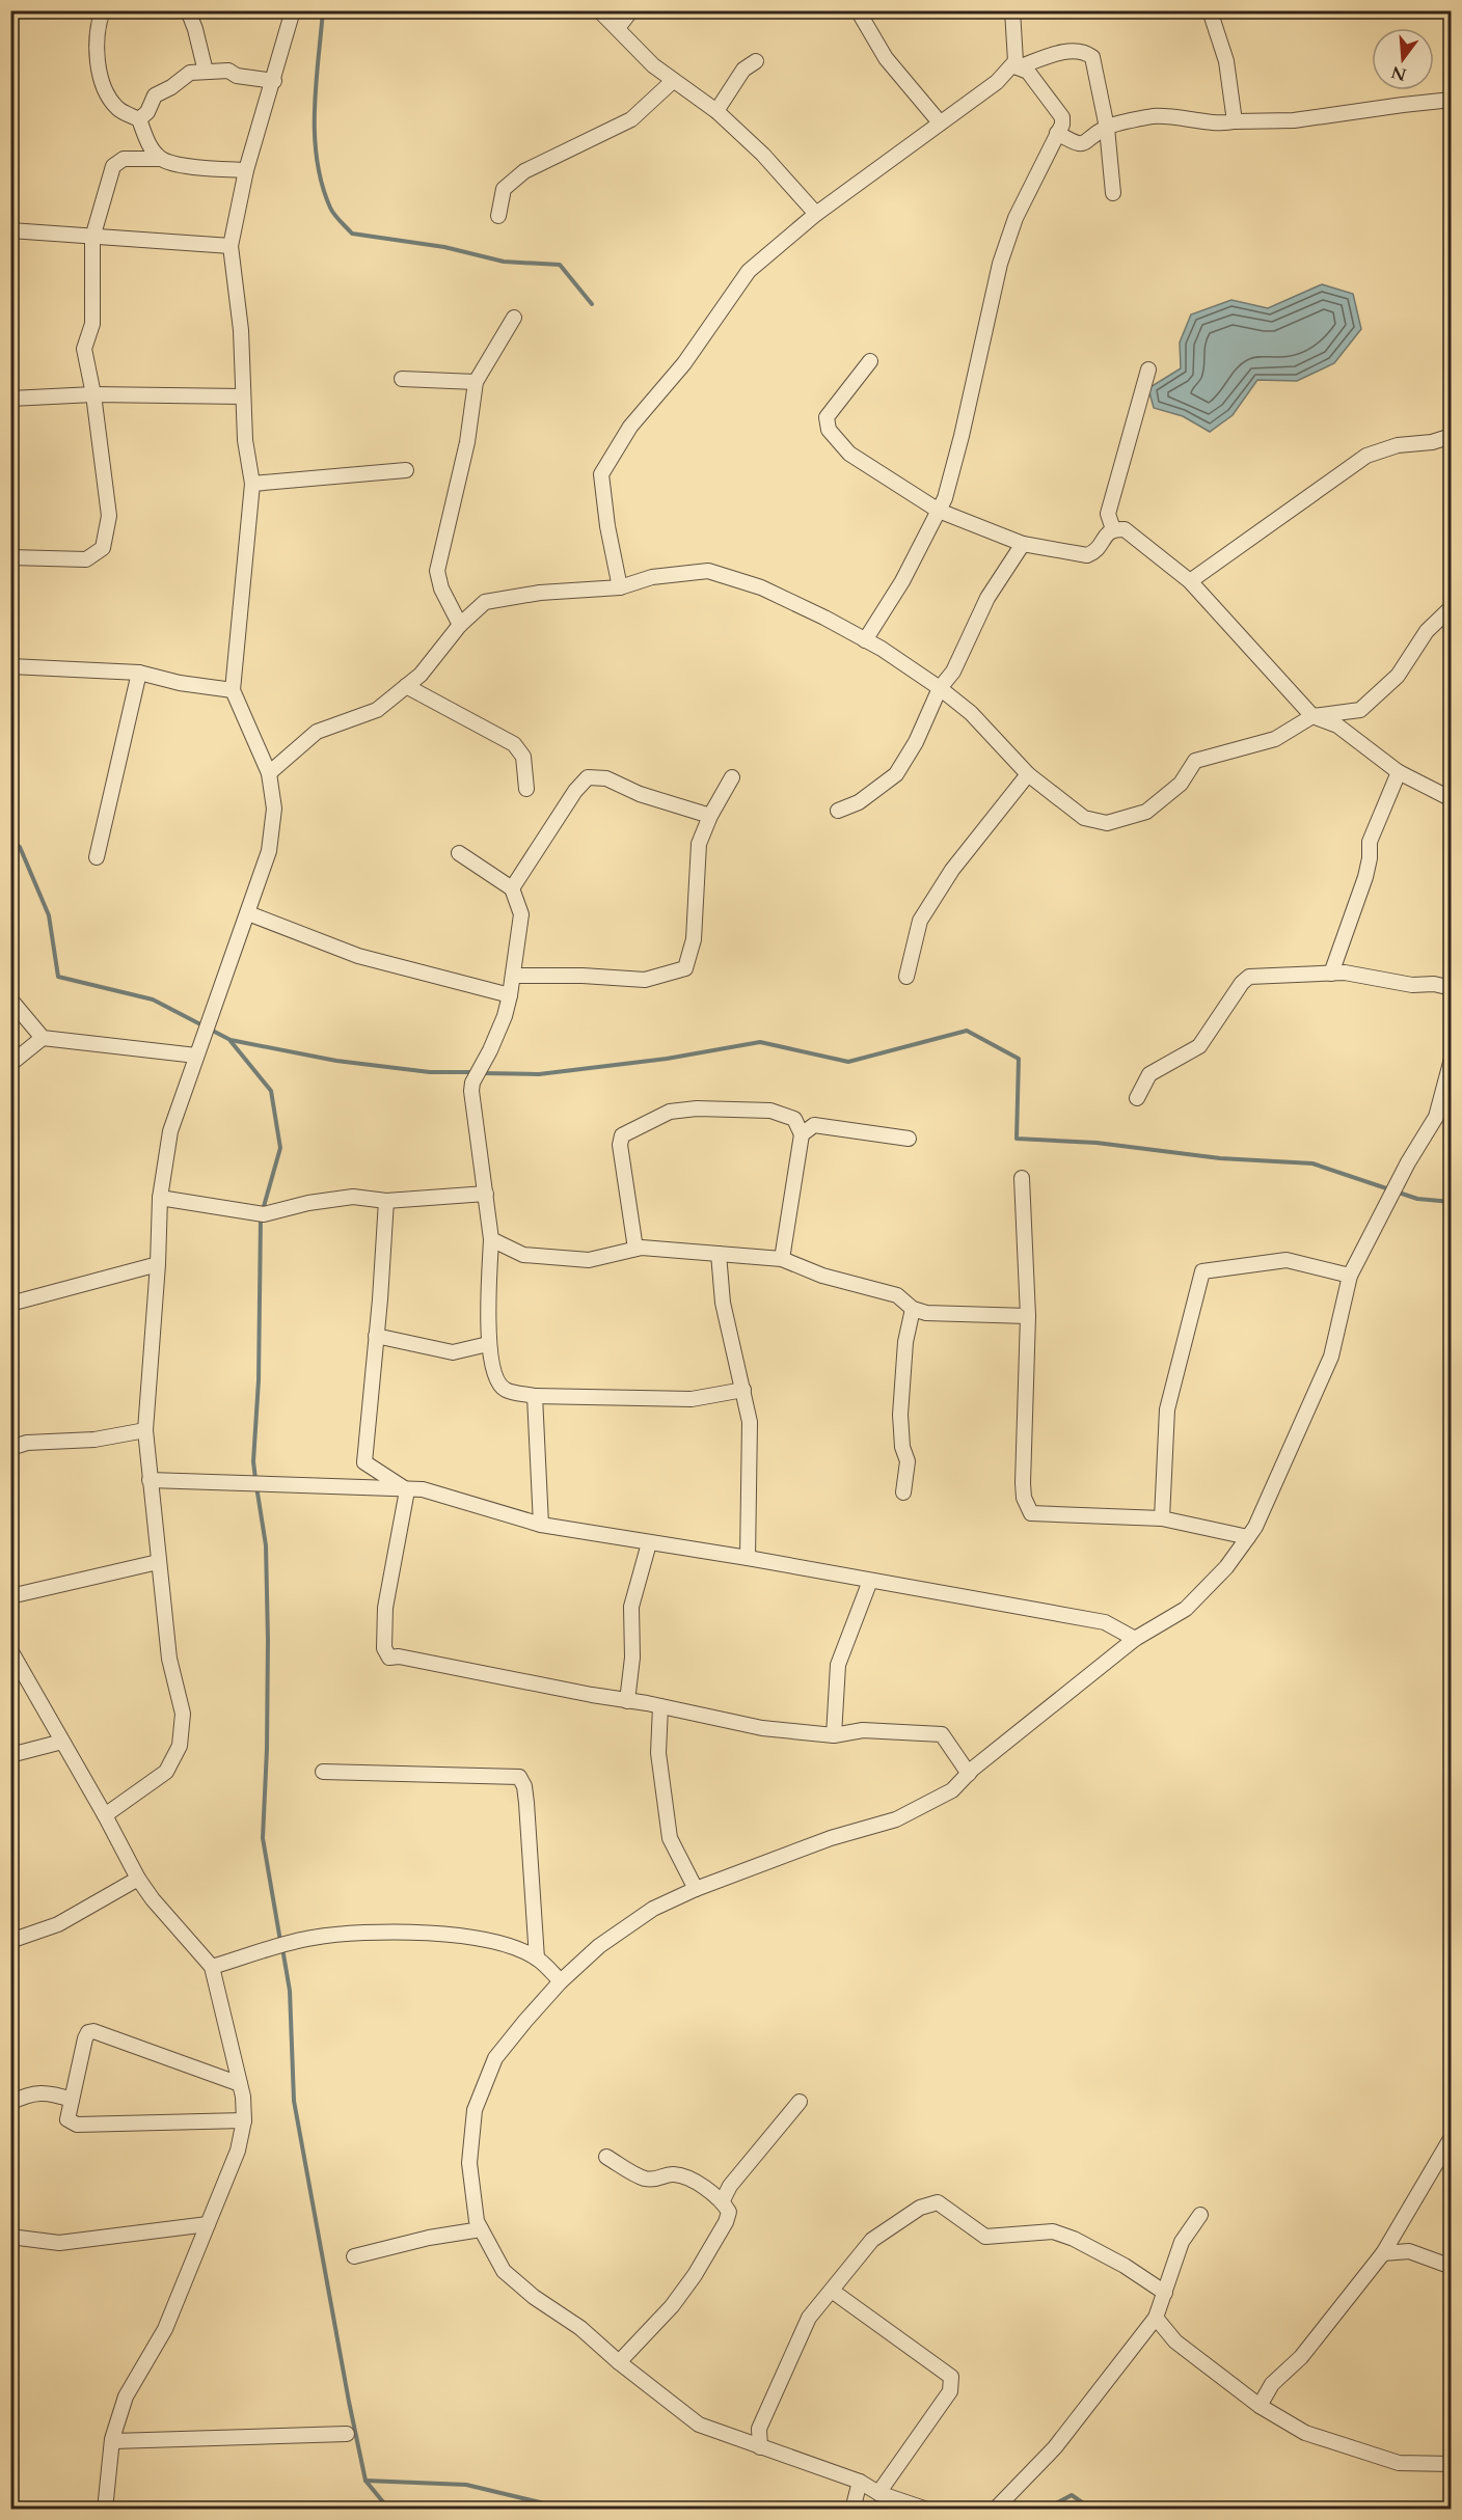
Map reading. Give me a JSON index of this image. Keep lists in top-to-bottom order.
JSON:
{
  "north": "bottom"
}
